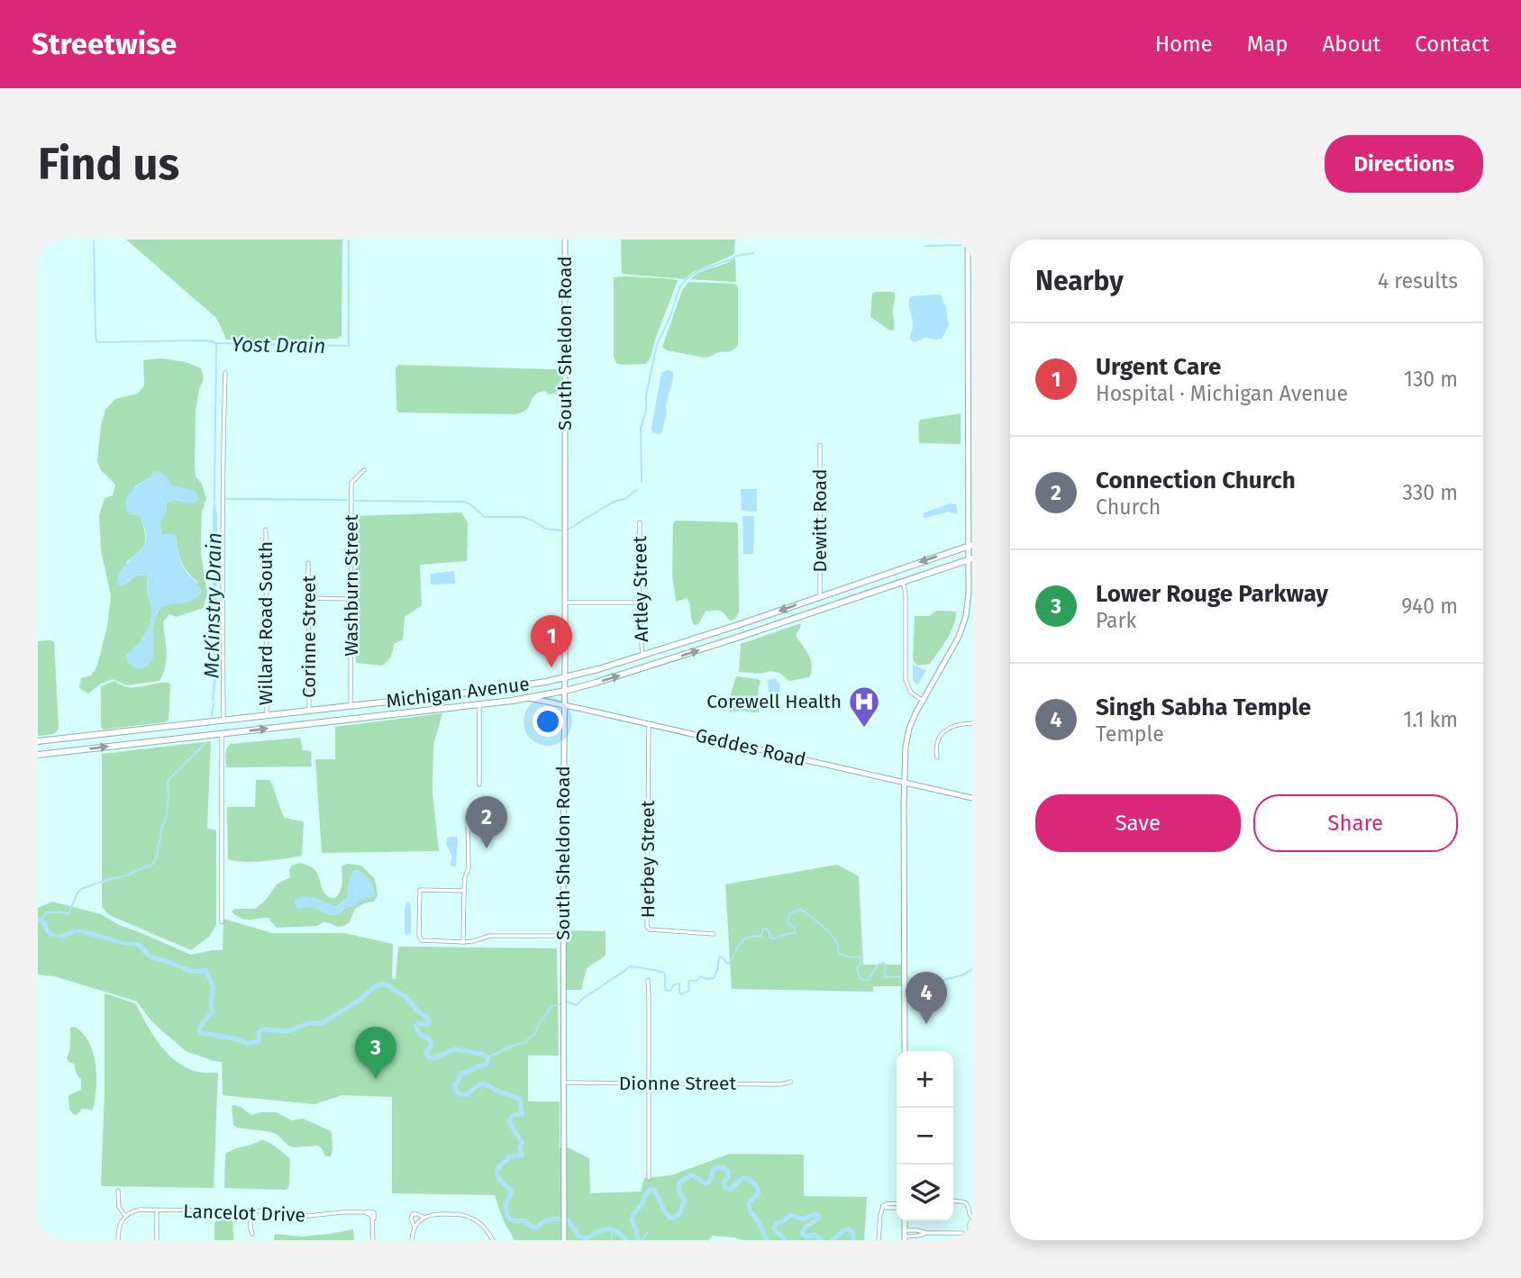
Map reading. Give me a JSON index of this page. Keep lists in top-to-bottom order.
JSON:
{
  "streets": {
    "main road": ["South Sheldon Road", "Michigan Avenue", "Geddes Road"],
    "street": [
      "Dewitt Road",
      "Washburn Street",
      "Artley Street",
      "Willard Road South",
      "Corinne Street",
      "Herbey Street",
      "Dionne Street",
      "Lancelot Drive"
    ]
  },
  "crossings": [
    ["South Sheldon Road", "Michigan Avenue"],
    ["South Sheldon Road", "Geddes Road"],
    ["South Sheldon Road", "Dionne Street"],
    ["Dewitt Road", "Michigan Avenue"],
    ["Washburn Street", "Michigan Avenue"],
    ["Artley Street", "Michigan Avenue"],
    ["Willard Road South", "Michigan Avenue"],
    ["Corinne Street", "Michigan Avenue"],
    ["Michigan Avenue", "Geddes Road"],
    ["Geddes Road", "Herbey Street"]
  ],
  "water": ["Yost Drain", "McKinstry Drain"],
  "places": {
    "hospital": ["Corewell Health"]
  },
  "page": {
    "header": "Streetwise",
    "nav": [
      "Home",
      "Map",
      "About",
      "Contact"
    ],
    "buttons": [
      "Directions",
      ["Save", "Share"]
    ],
    "title": "Find us",
    "heading": ["Nearby", "4 results"],
    "list": [
      {
        "mark": "1",
        "name": "Urgent Care",
        "note": "Hospital · Michigan Avenue",
        "value": "130 m"
      },
      {
        "mark": "2",
        "name": "Connection Church",
        "note": "Church",
        "value": "330 m"
      },
      {
        "mark": "3",
        "name": "Lower Rouge Parkway",
        "note": "Park",
        "value": "940 m"
      },
      {
        "mark": "4",
        "name": "Singh Sabha Temple",
        "note": "Temple",
        "value": "1.1 km"
      }
    ],
    "pins": [
      "1",
      "2",
      "4",
      "3"
    ],
    "map_buttons": ["+", "−"]
  }
}
